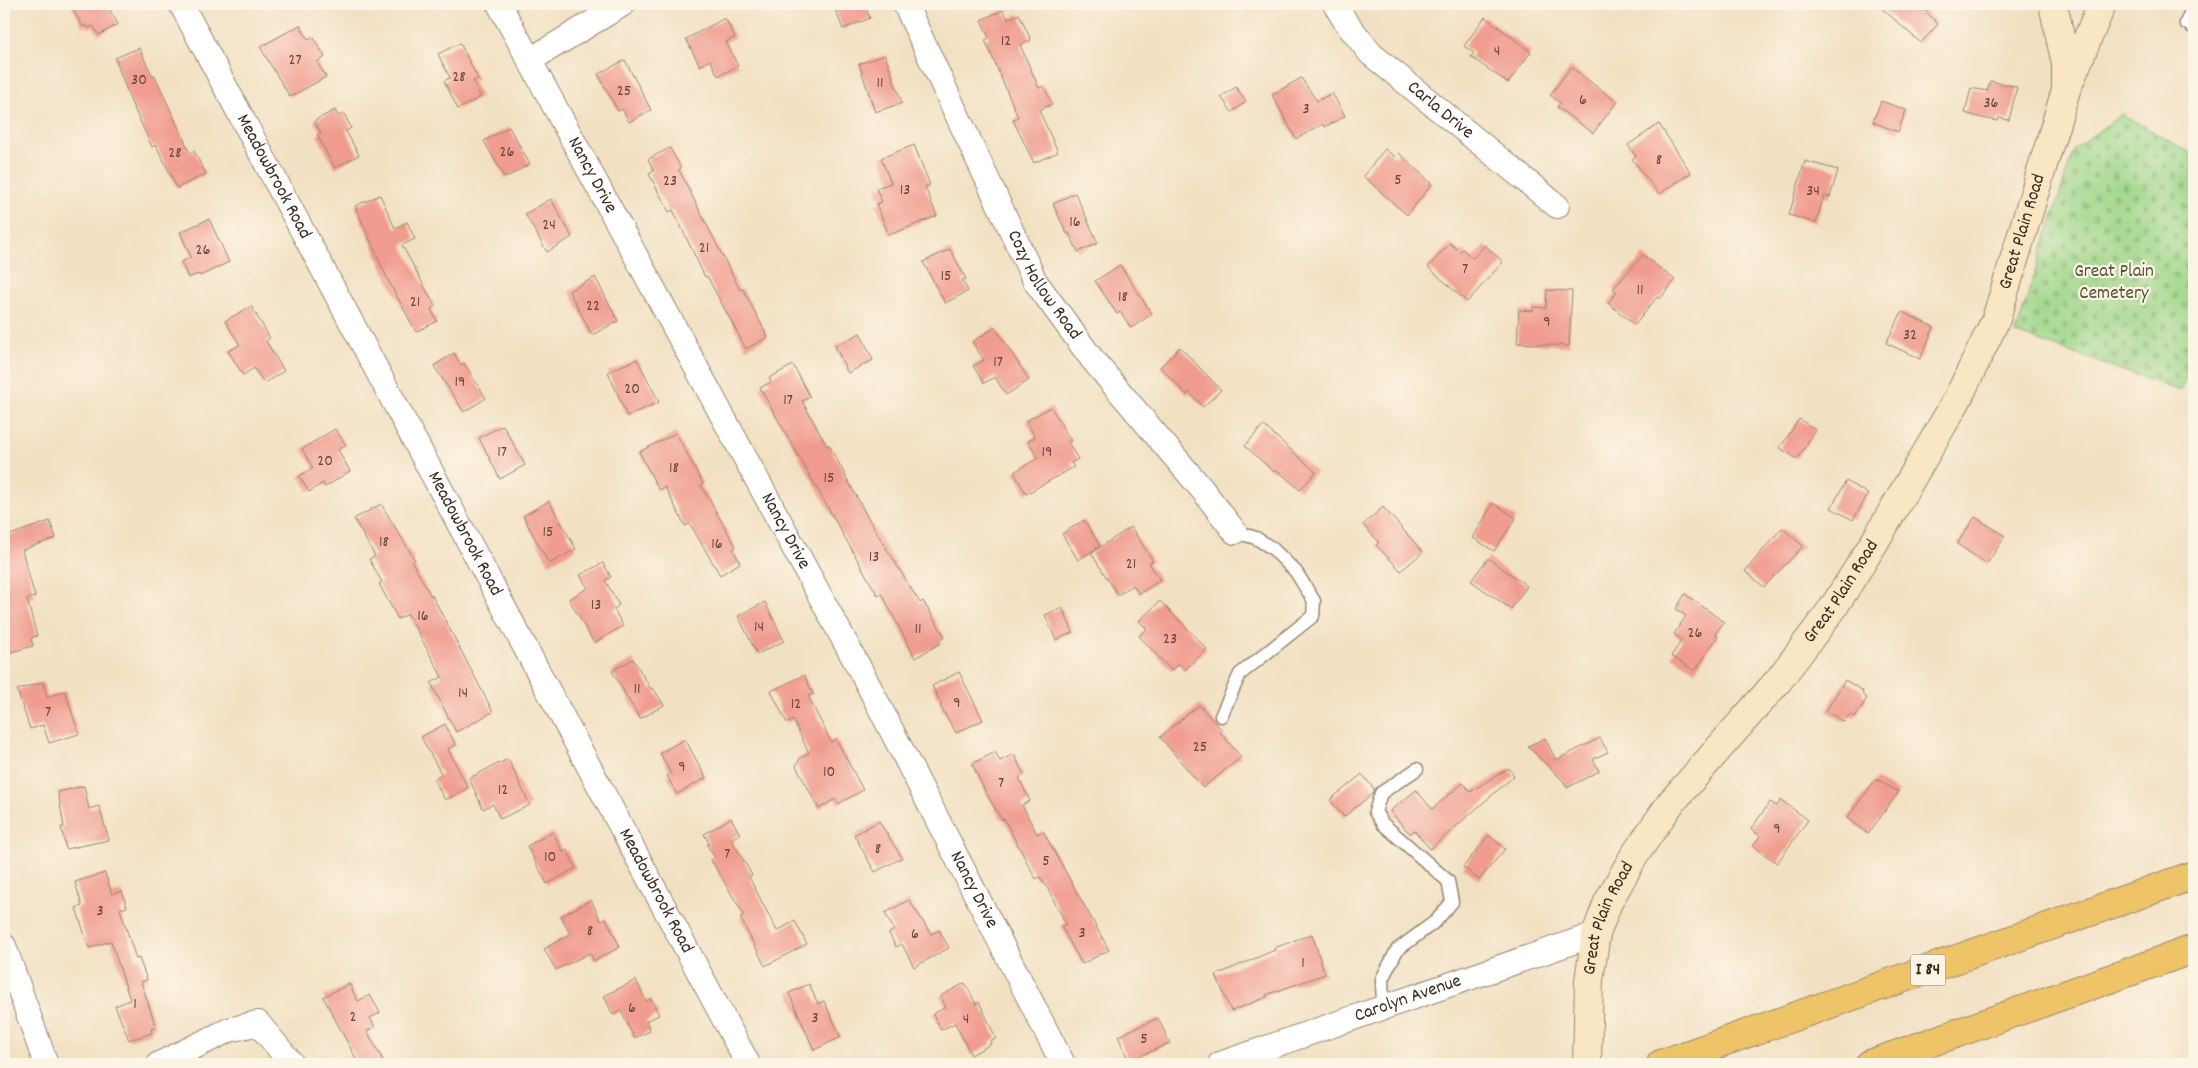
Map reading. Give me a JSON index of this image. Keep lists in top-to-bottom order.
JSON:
{
  "streets": {
    "highway": ["I 84"],
    "main road": ["Great Plain Road"],
    "street": [
      "Carla Drive",
      "Nancy Drive",
      "Meadowbrook Road",
      "Cozy Hollow Road",
      "Carolyn Avenue"
    ]
  },
  "crossings": [
    ["Great Plain Road", "Carolyn Avenue"]
  ],
  "parks": ["Great Plain Cemetery"],
  "house_numbers": [
    "12",
    "4",
    "27",
    "28",
    "30",
    "11",
    "25",
    "6",
    "36",
    "3",
    "26",
    "28",
    "8",
    "5",
    "23",
    "13",
    "34",
    "16",
    "24",
    "21",
    "26",
    "7",
    "15",
    "11",
    "18",
    "21",
    "22",
    "9",
    "32",
    "17",
    "19",
    "20",
    "17",
    "17",
    "19",
    "20",
    "18",
    "15",
    "15",
    "18",
    "16",
    "13",
    "21",
    "13",
    "16",
    "14",
    "11",
    "26",
    "23",
    "11",
    "14",
    "9",
    "12",
    "7",
    "25",
    "9",
    "10",
    "7",
    "12",
    "9",
    "8",
    "7",
    "10",
    "5",
    "3",
    "8",
    "3",
    "6",
    "1",
    "1",
    "6",
    "2",
    "3",
    "4",
    "5"
  ]
}
